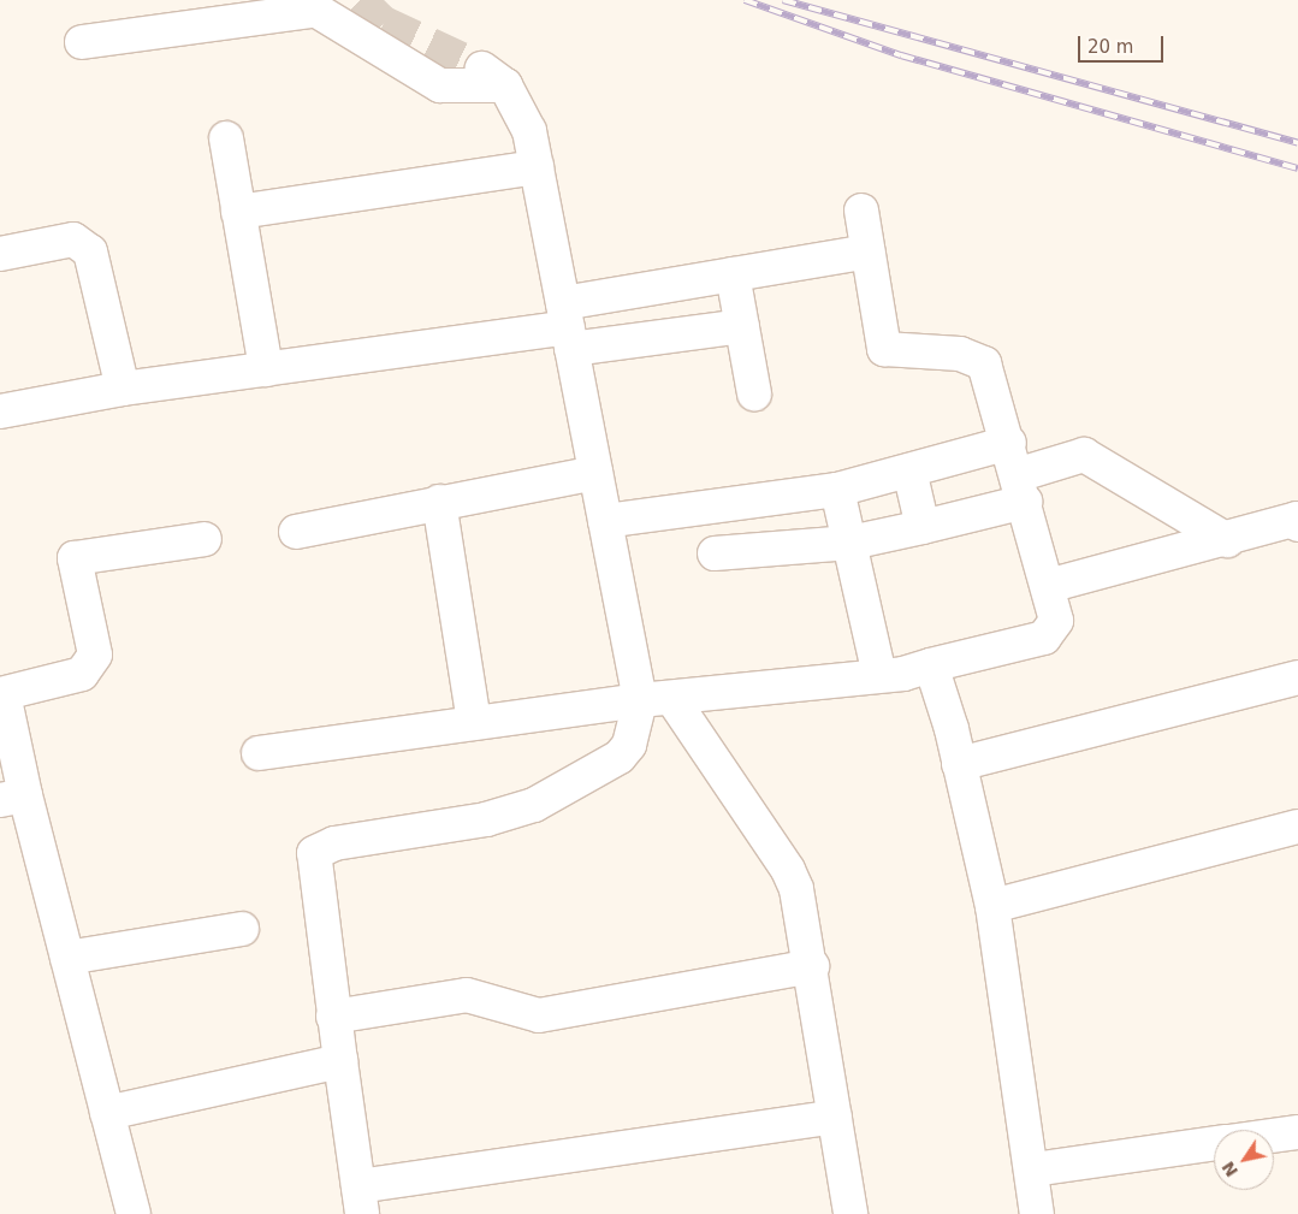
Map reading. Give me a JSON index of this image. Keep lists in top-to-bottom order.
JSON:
{
  "scale_bar": "20 m",
  "north": "bottom left"
}
